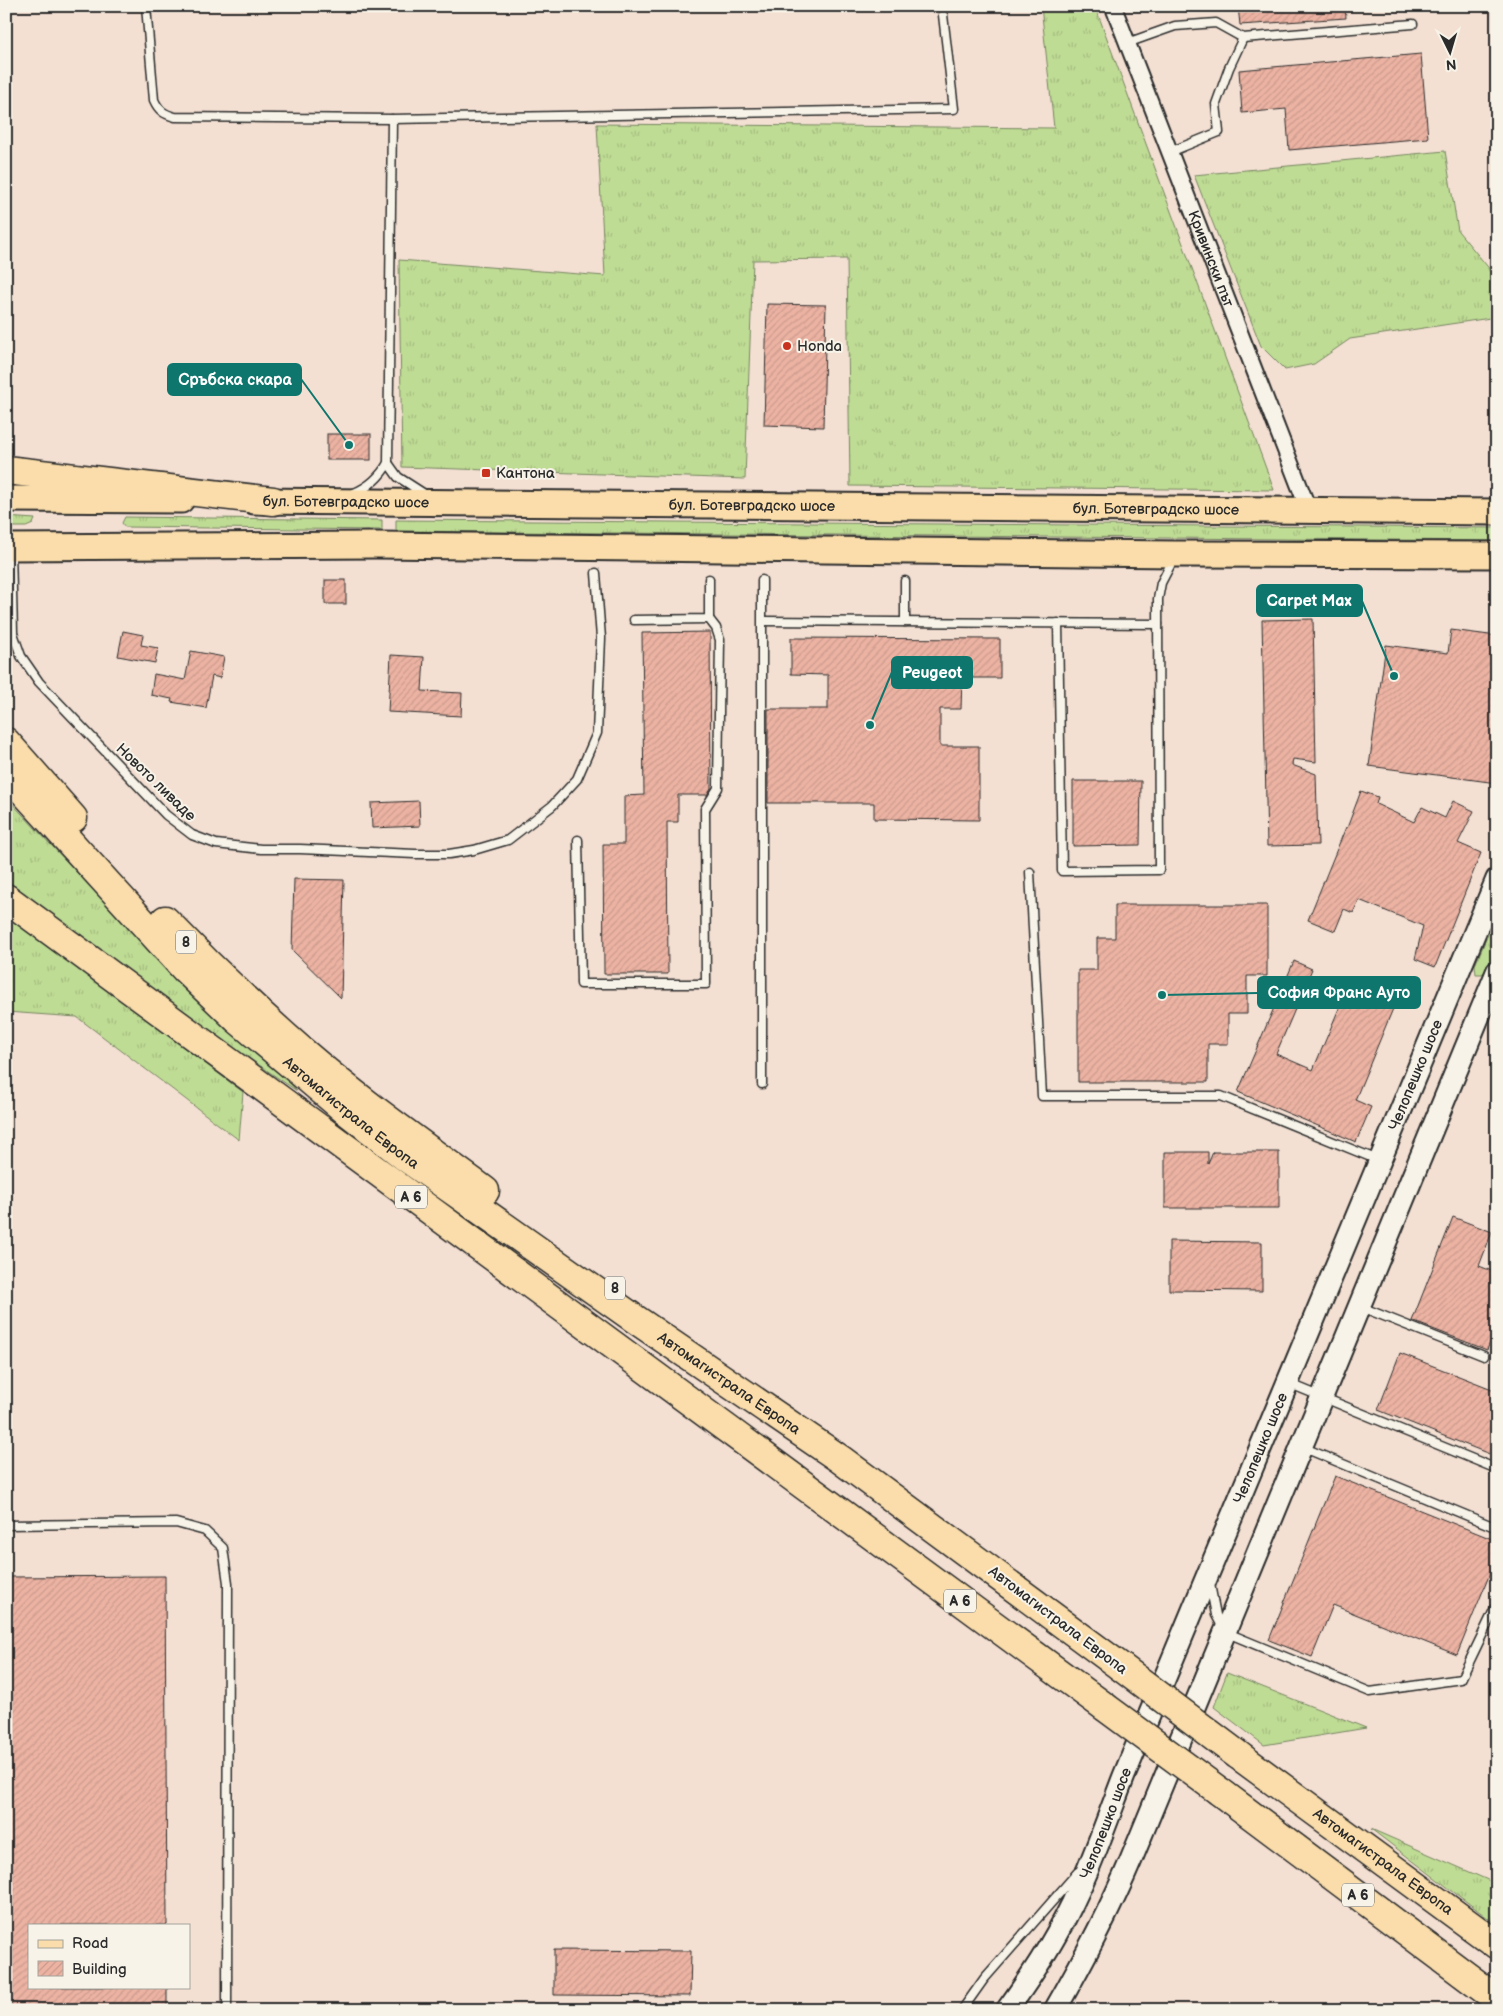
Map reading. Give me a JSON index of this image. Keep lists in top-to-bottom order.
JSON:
{
  "streets": {
    "highway": ["8", "Автомагистрала Европа", "A 6"],
    "main road": ["бул. Ботевградско шосе", "Челопешко шосе"],
    "street": ["Кривински път"],
    "lane": ["Новото ливаде"]
  },
  "crossings": [
    ["Кривински път", "бул. Ботевградско шосе"],
    ["8", "Автомагистрала Европа"]
  ],
  "places": {
    "other": [
      "Honda",
      "Сръбска скара",
      "Carpet Max",
      "Peugeot",
      "София Франс Ауто"
    ],
    "transit": ["Кантона"]
  },
  "legend": ["Road", "Building"],
  "north": "bottom"
}
